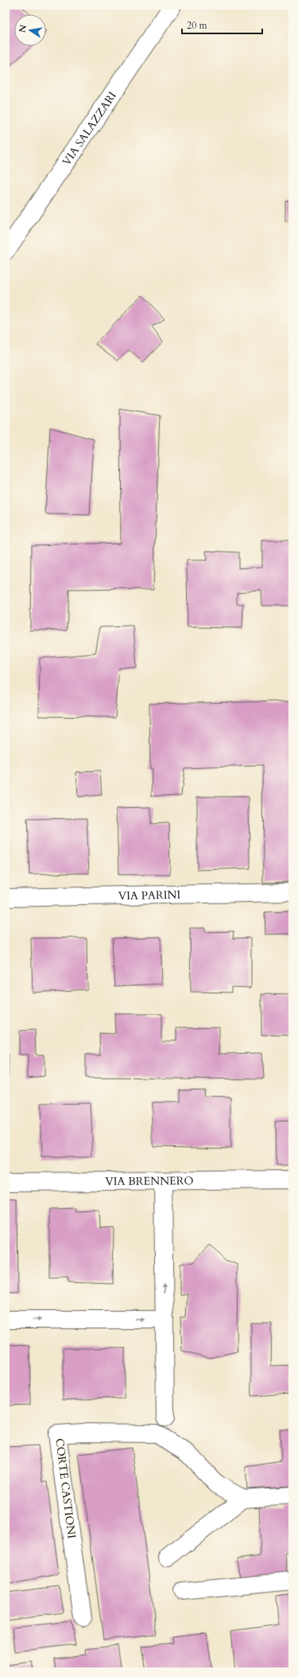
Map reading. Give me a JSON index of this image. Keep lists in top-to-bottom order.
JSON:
{
  "streets": {
    "street": [
      "VIA SALAZZARI",
      "VIA PARINI",
      "VIA BRENNERO",
      "CORTE CASTIONI"
    ]
  },
  "scale_bar": "20 m",
  "north": "left"
}
